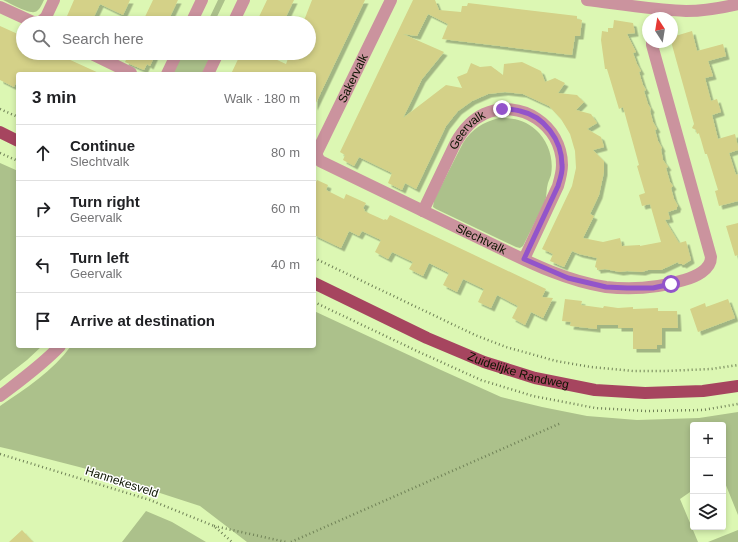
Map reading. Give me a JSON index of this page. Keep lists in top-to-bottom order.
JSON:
{
  "streets": {
    "main road": ["Zuidelijke Randweg"],
    "street": ["Sakervalk", "Geervalk", "Slechtvalk"],
    "path": ["Hannekesveld"]
  },
  "crossings": [
    ["Sakervalk", "Slechtvalk"],
    ["Geervalk", "Slechtvalk"]
  ],
  "north": "top",
  "page": {
    "search": "Search here",
    "heading": ["3 min", "Walk · 180 m"],
    "list": [
      ["Continue", "Slechtvalk", "80 m"],
      ["Turn right", "Geervalk", "60 m"],
      ["Turn left", "Geervalk", "40 m"],
      "Arrive at destination"
    ],
    "map_buttons": ["+", "−"]
  }
}
